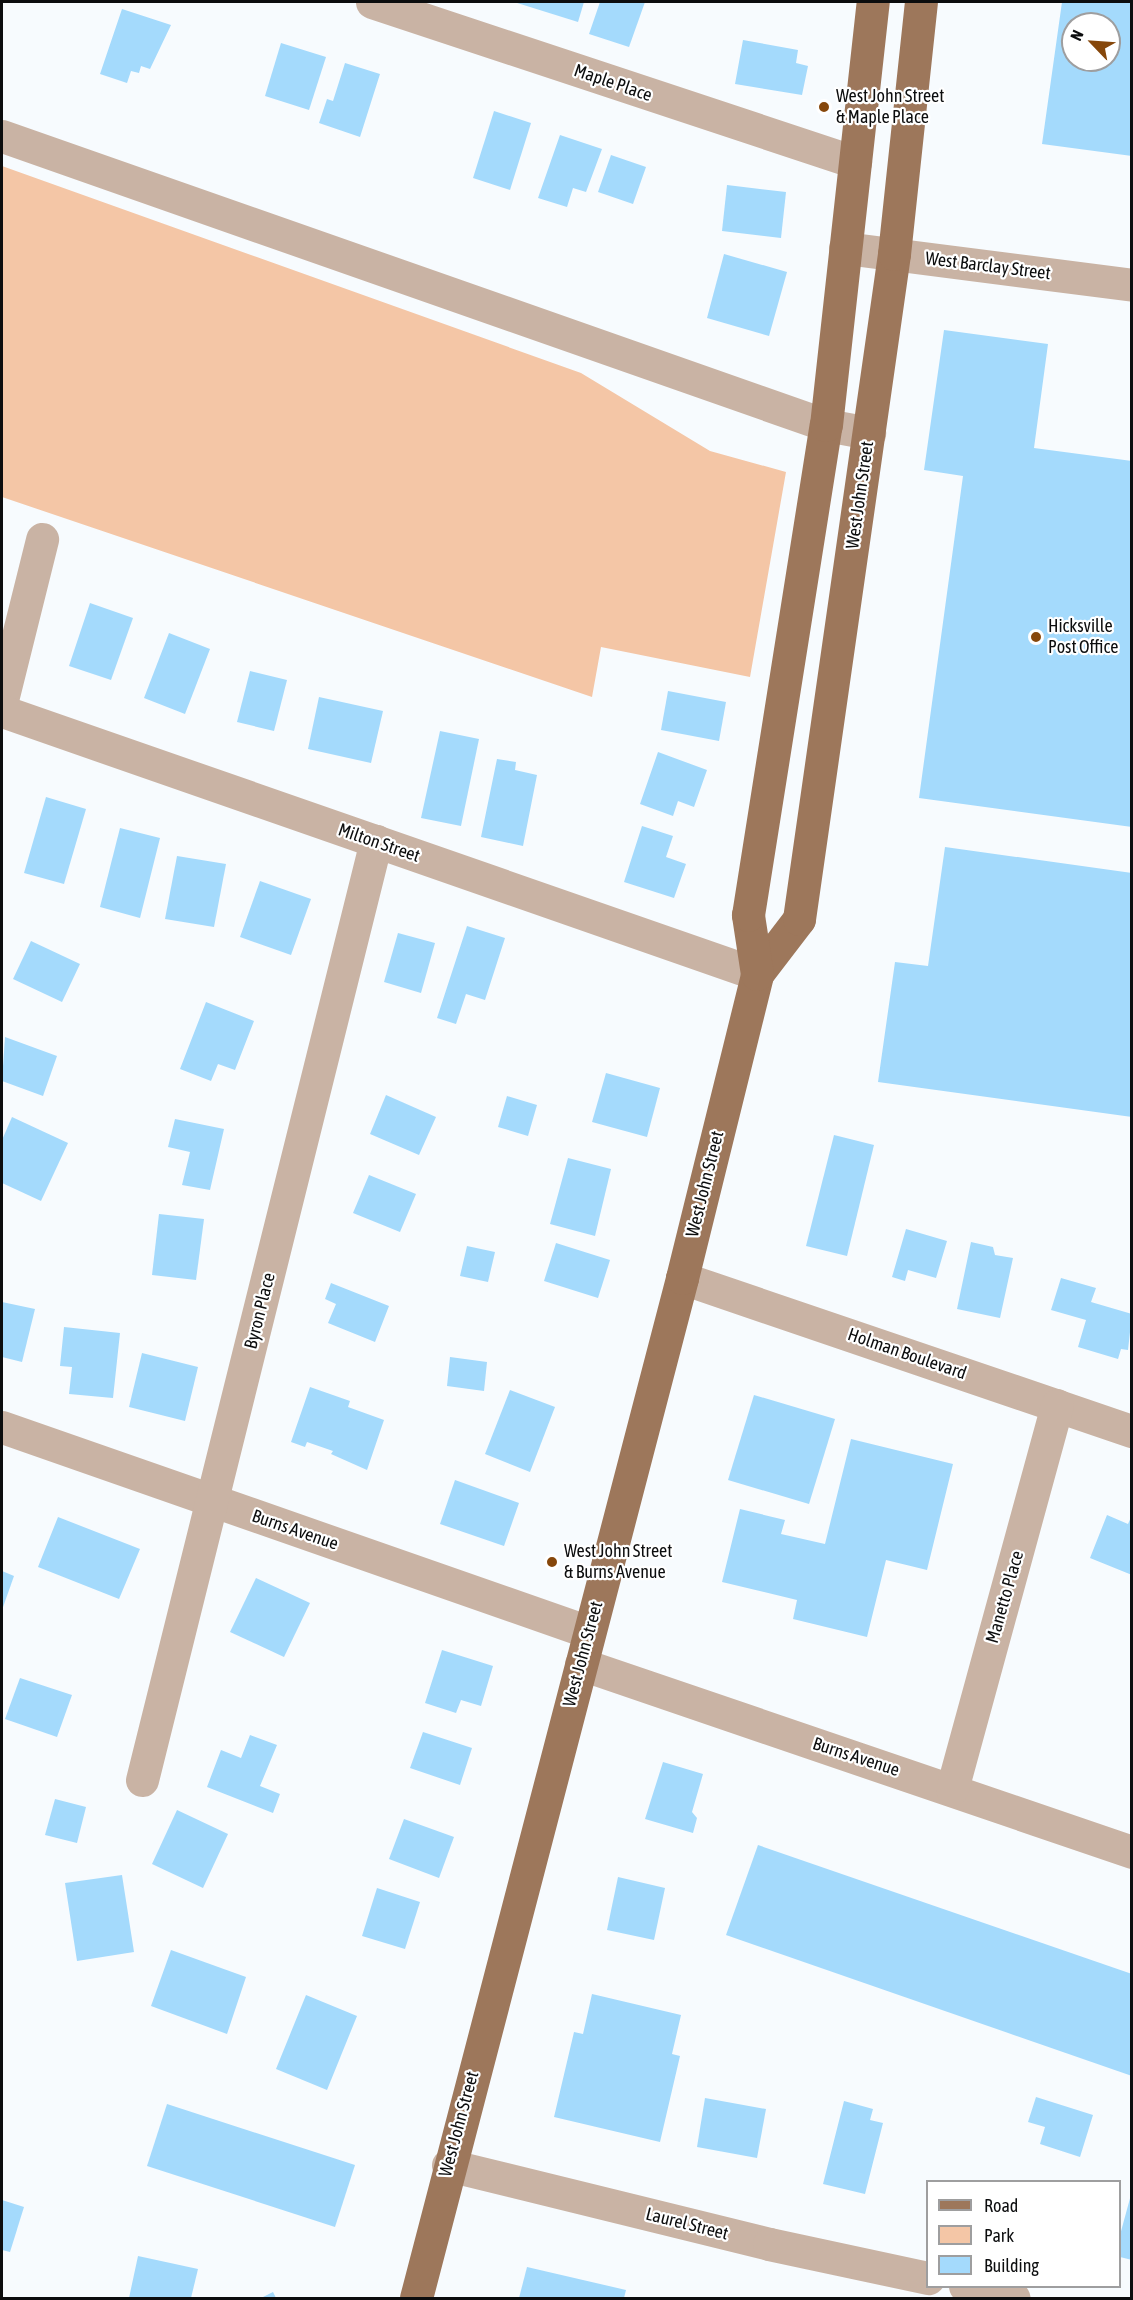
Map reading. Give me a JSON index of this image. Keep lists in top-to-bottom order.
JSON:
{
  "streets": {
    "main road": ["West John Street"],
    "street": [
      "Maple Place",
      "West Barclay Street",
      "Milton Street",
      "Byron Place",
      "Holman Boulevard",
      "Burns Avenue",
      "Manetto Place",
      "Laurel Street"
    ]
  },
  "crossings": [
    ["Maple Place", "West John Street"],
    ["West Barclay Street", "West John Street"],
    ["West John Street", "Milton Street"],
    ["West John Street", "Holman Boulevard"],
    ["West John Street", "Burns Avenue"],
    ["West John Street", "Laurel Street"],
    ["Milton Street", "Byron Place"],
    ["Byron Place", "Burns Avenue"],
    ["Holman Boulevard", "Manetto Place"],
    ["Burns Avenue", "Manetto Place"]
  ],
  "places": ["West John Street & Maple Place", "Hicksville Post Office", "West John Street & Burns Avenue"],
  "legend": ["Road", "Park", "Building"],
  "north": "top left"
}
